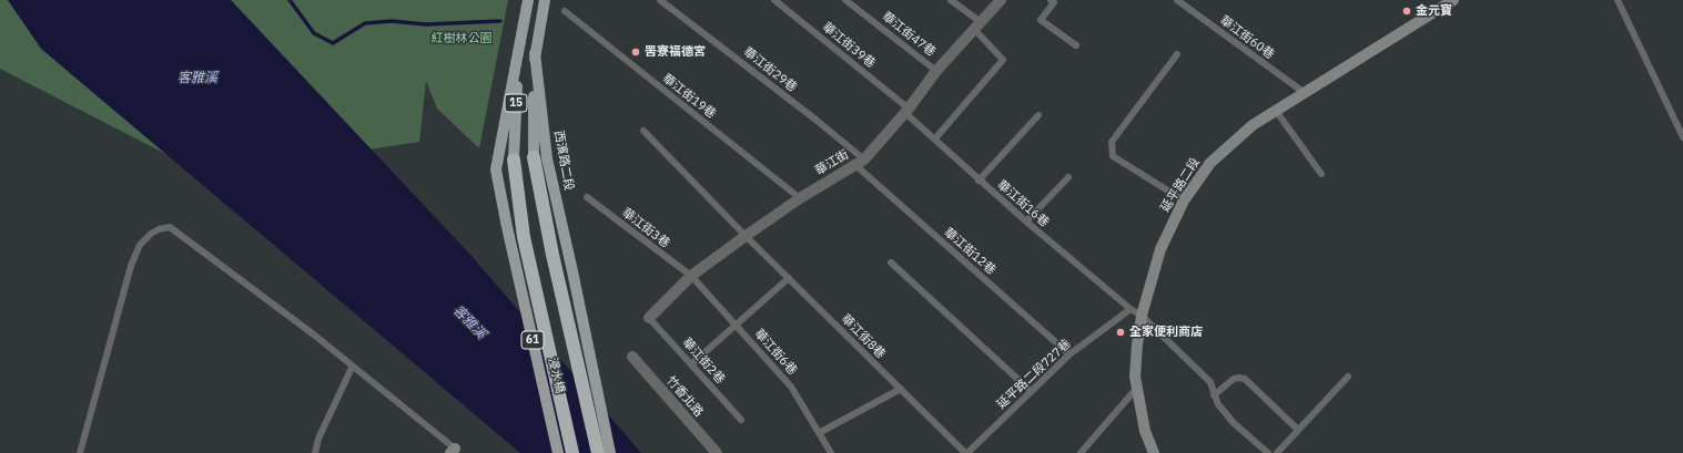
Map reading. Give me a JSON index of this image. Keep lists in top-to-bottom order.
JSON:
{
  "streets": {
    "highway": ["61", "浸水橋"],
    "main road": ["15", "西濱路二段"],
    "street": ["華江街", "延平路二段", "竹香北路"],
    "lane": [
      "華江街47巷",
      "華江街60巷",
      "華江街39巷",
      "華江街29巷",
      "華江街19巷",
      "華江街16巷",
      "華江街3巷",
      "華江街12巷",
      "華江街8巷",
      "華江街6巷",
      "華江街2巷",
      "延平路二段727巷"
    ]
  },
  "crossings": [
    ["華江街47巷", "華江街"],
    ["華江街60巷", "延平路二段"],
    ["華江街39巷", "華江街"],
    ["華江街39巷", "華江街16巷"],
    ["華江街29巷", "華江街"],
    ["華江街29巷", "華江街12巷"],
    ["華江街19巷", "華江街"],
    ["15", "浸水橋"],
    ["西濱路二段", "浸水橋"],
    ["華江街", "華江街16巷"],
    ["華江街", "華江街3巷"],
    ["華江街", "華江街12巷"],
    ["華江街", "華江街8巷"],
    ["華江街", "華江街6巷"],
    ["華江街", "華江街2巷"],
    ["華江街16巷", "延平路二段727巷"],
    ["華江街3巷", "華江街6巷"],
    ["華江街12巷", "延平路二段727巷"],
    ["華江街8巷", "延平路二段727巷"]
  ],
  "water": ["客雅溪"],
  "parks": ["紅樹林公園"],
  "places": ["金元寶", "罟寮福德宮", "全家便利商店"]
}
